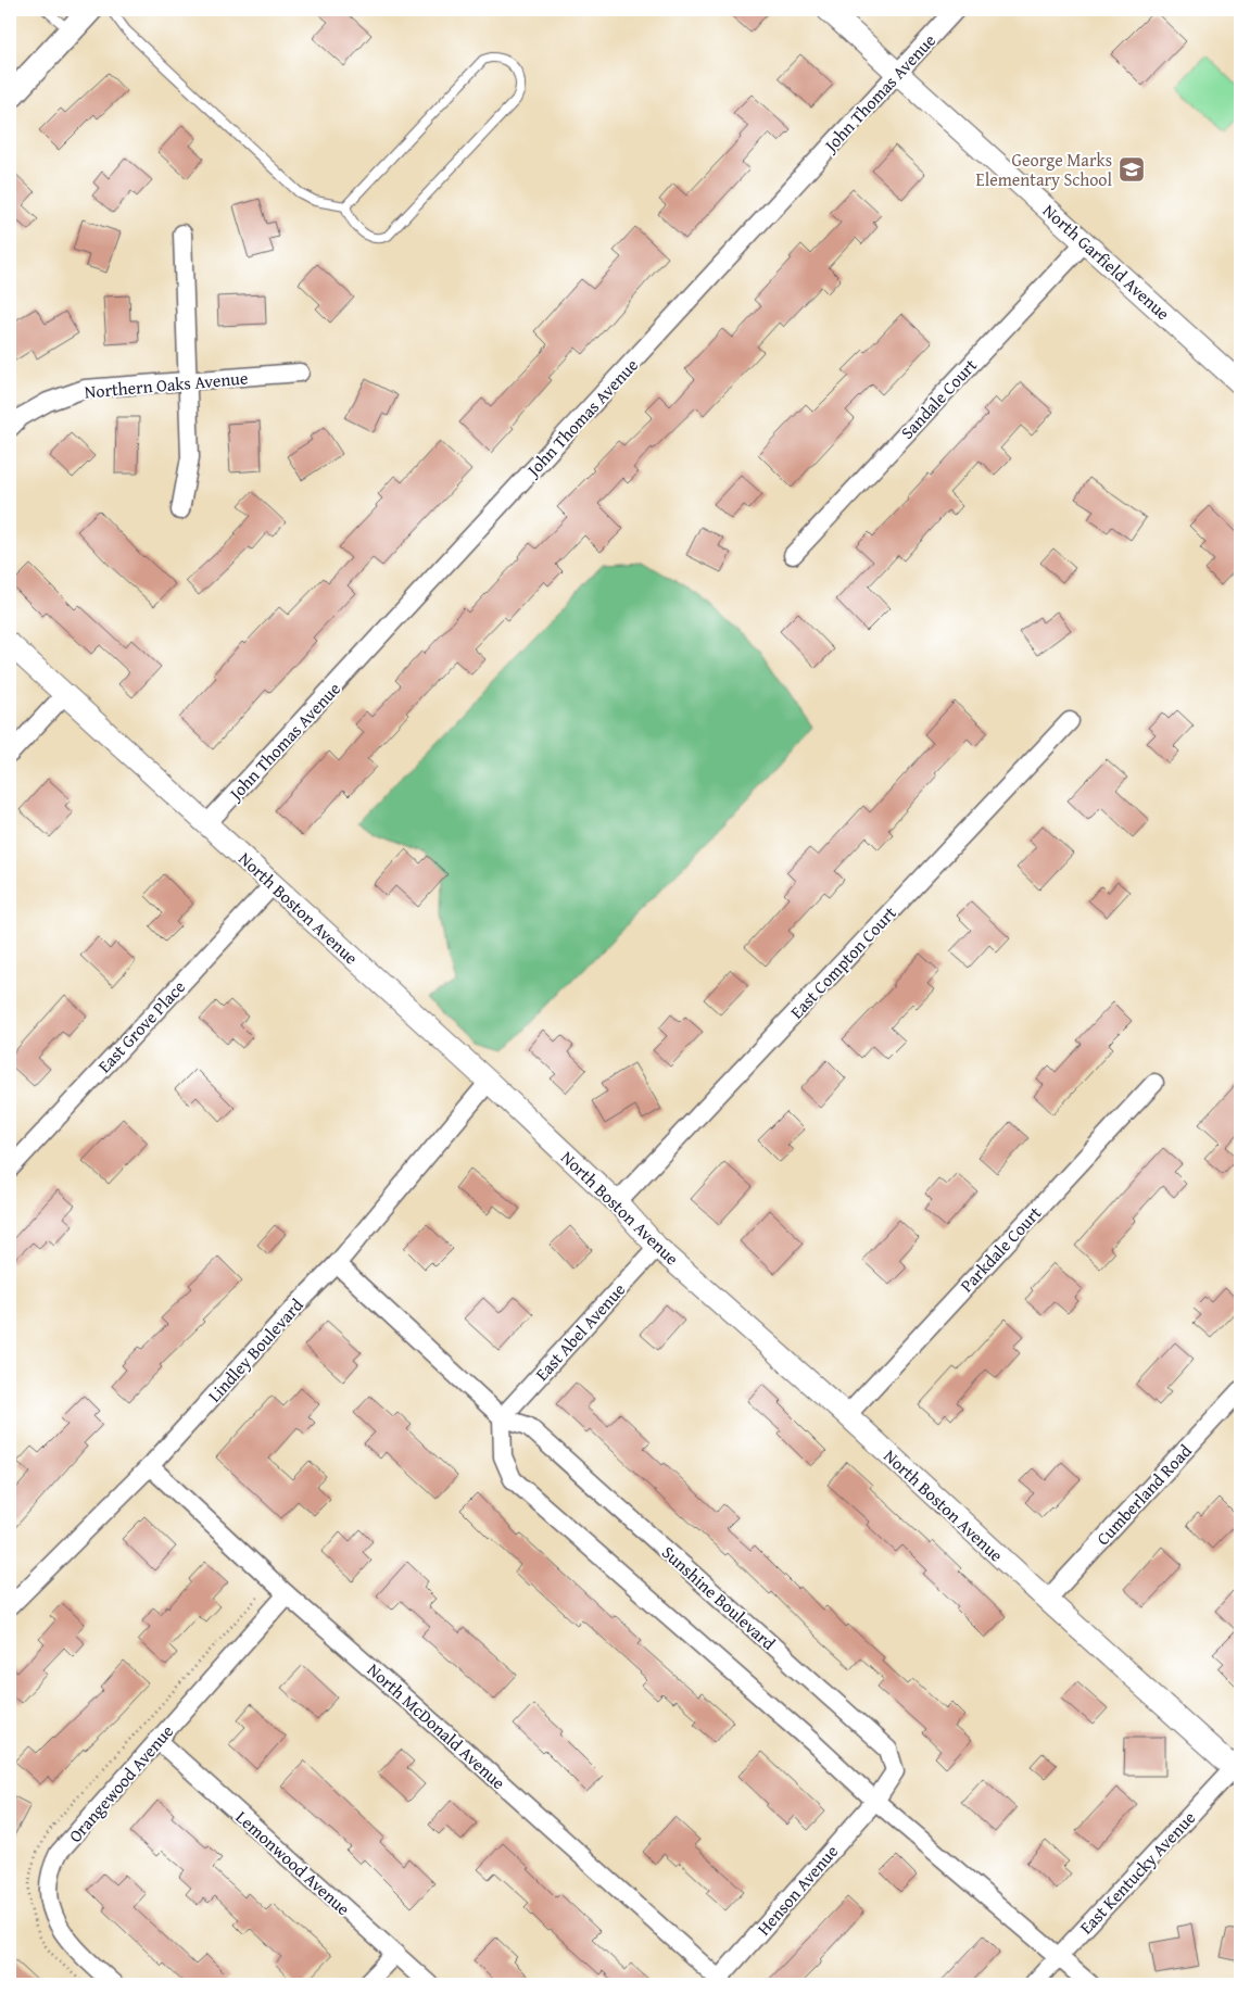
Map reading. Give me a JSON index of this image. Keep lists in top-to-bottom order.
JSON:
{
  "streets": {
    "street": [
      "John Thomas Avenue",
      "North Garfield Avenue",
      "Northern Oaks Avenue",
      "Sandale Court",
      "North Boston Avenue",
      "East Compton Court",
      "East Grove Place",
      "Parkdale Court",
      "East Abel Avenue",
      "Lindley Boulevard",
      "Cumberland Road",
      "Sunshine Boulevard",
      "North McDonald Avenue",
      "Orangewood Avenue",
      "Lemonwood Avenue",
      "East Kentucky Avenue",
      "Henson Avenue"
    ]
  },
  "crossings": [
    ["John Thomas Avenue", "North Garfield Avenue"],
    ["John Thomas Avenue", "North Boston Avenue"],
    ["North Garfield Avenue", "Sandale Court"],
    ["North Boston Avenue", "East Compton Court"],
    ["North Boston Avenue", "East Grove Place"],
    ["North Boston Avenue", "Parkdale Court"],
    ["North Boston Avenue", "East Abel Avenue"],
    ["North Boston Avenue", "Lindley Boulevard"],
    ["North Boston Avenue", "Cumberland Road"],
    ["North Boston Avenue", "East Kentucky Avenue"],
    ["East Abel Avenue", "Sunshine Boulevard"],
    ["Lindley Boulevard", "Sunshine Boulevard"],
    ["Lindley Boulevard", "North McDonald Avenue"],
    ["Sunshine Boulevard", "Henson Avenue"],
    ["North McDonald Avenue", "Orangewood Avenue"],
    ["North McDonald Avenue", "Henson Avenue"],
    ["Orangewood Avenue", "Lemonwood Avenue"]
  ],
  "places": {
    "school or university": ["George Marks Elementary School"]
  }
}
